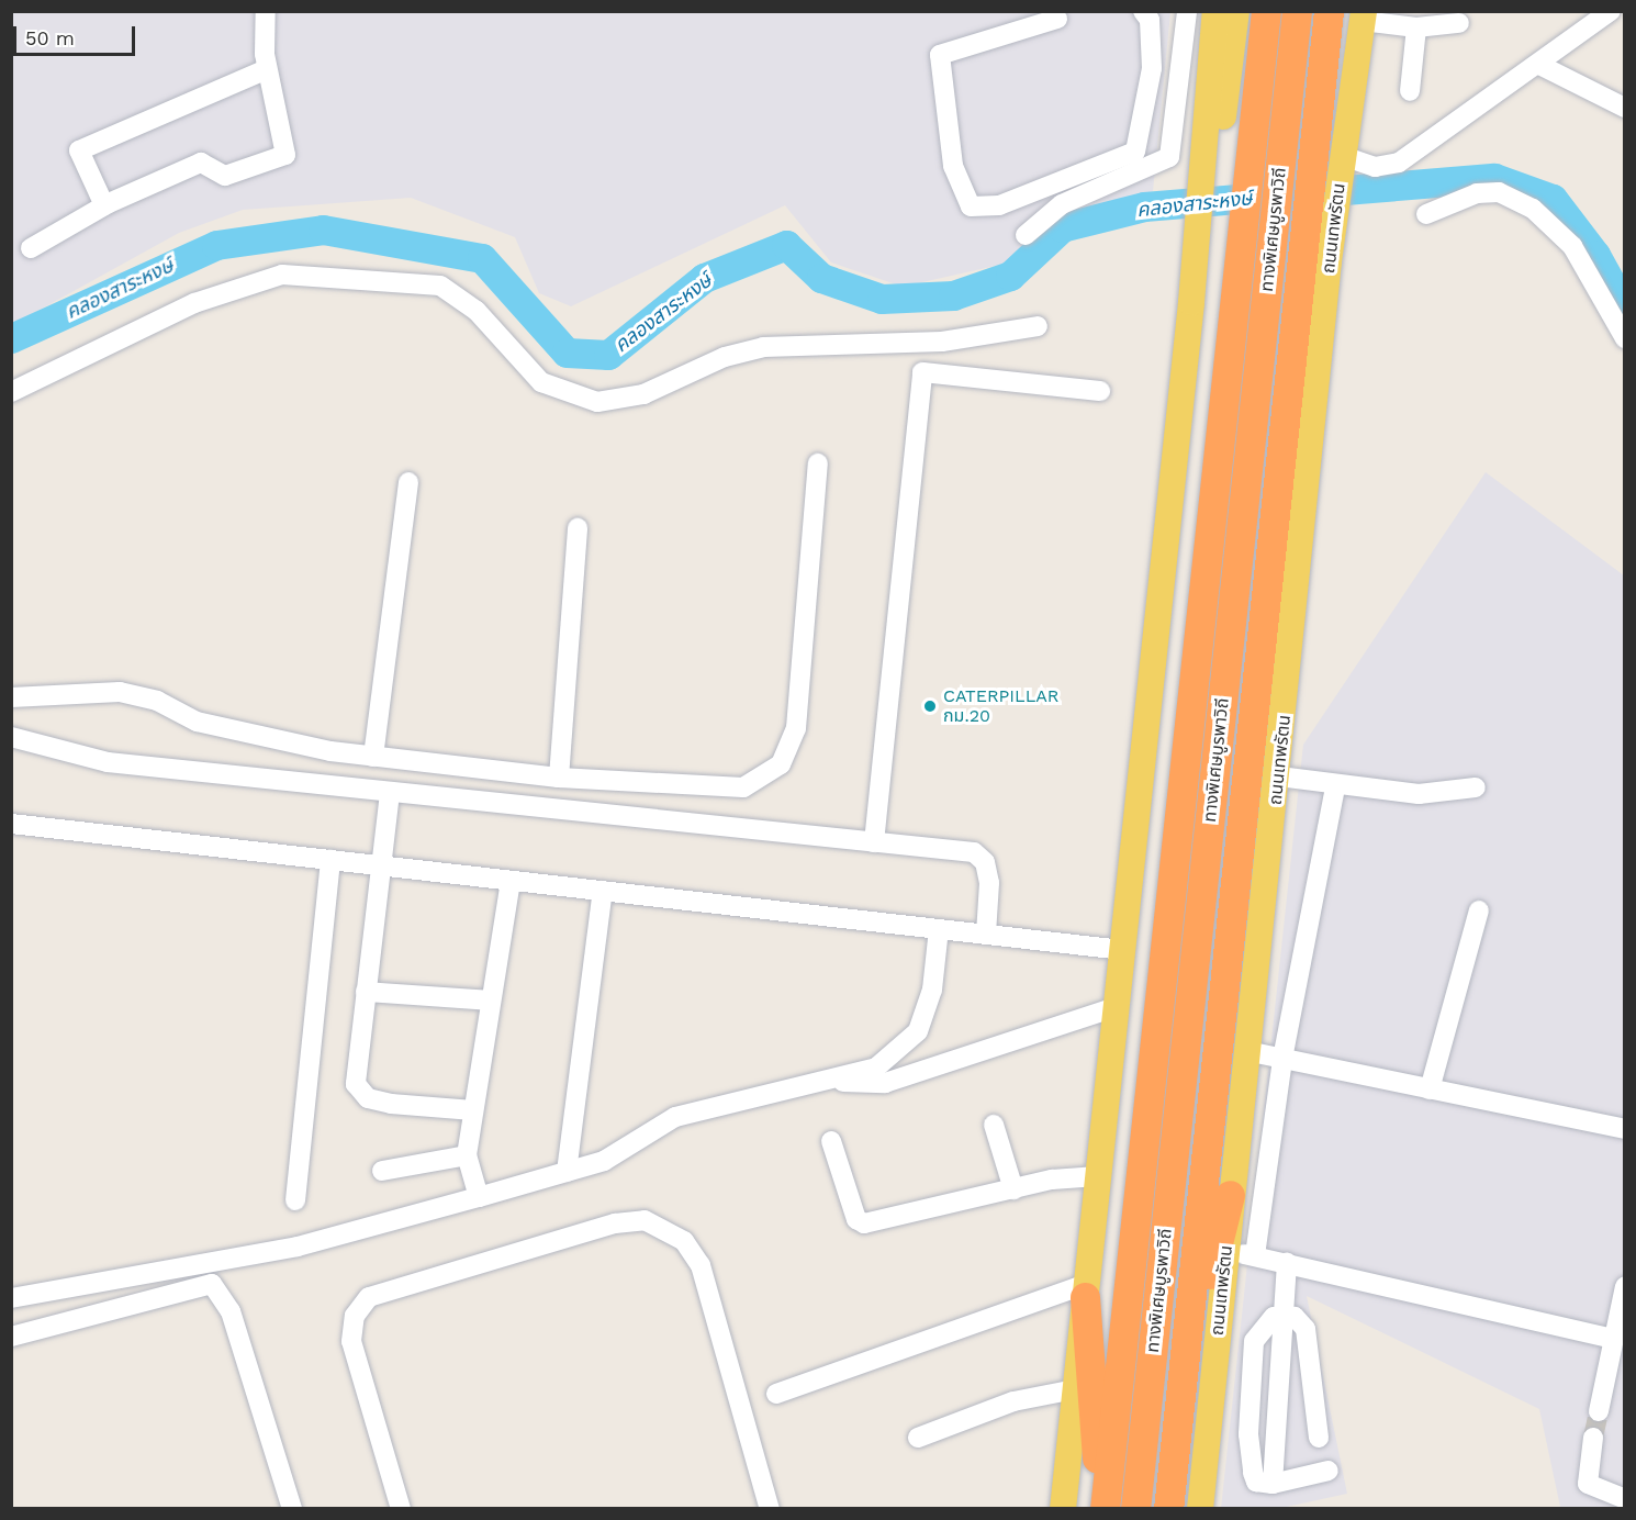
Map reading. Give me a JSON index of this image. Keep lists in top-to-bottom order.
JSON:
{
  "streets": {
    "highway": ["ถนนเทพรัตน", "ทางพิเศษบูรพาวิถี"]
  },
  "water": ["คลองสาระหงษ์"],
  "places": ["CATERPILLAR กม.20"],
  "scale_bar": "50 m"
}
